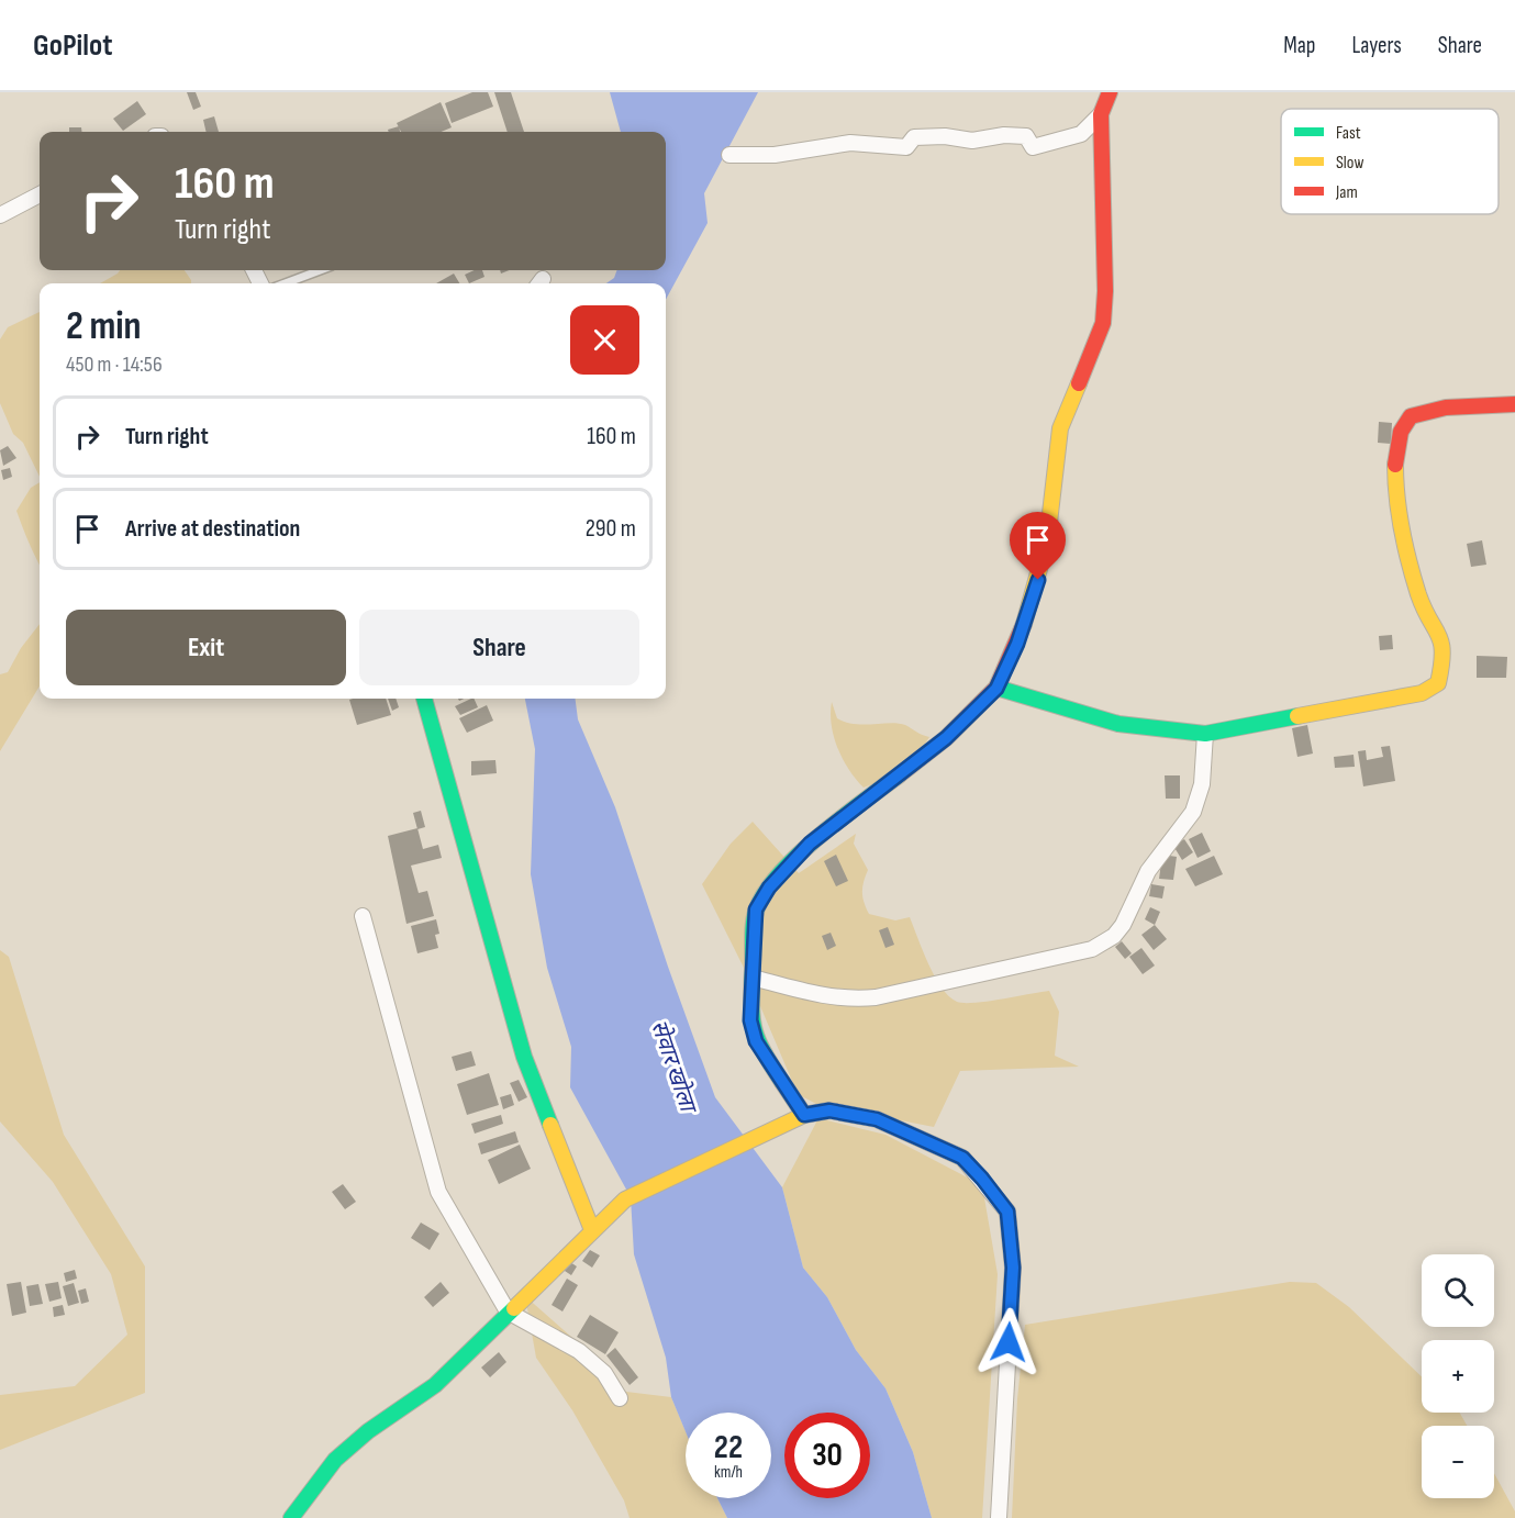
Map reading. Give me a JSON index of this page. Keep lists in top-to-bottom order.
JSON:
{
  "water": ["सेवार खोला"],
  "legend": ["Fast", "Slow", "Jam"],
  "page": {
    "header": "GoPilot",
    "nav": ["Map", "Layers", "Share"],
    "turn": ["160 m", "Turn right"],
    "heading": ["2 min", "450 m · 14:56"],
    "list": [
      {
        "name": "Turn right",
        "value": "160 m"
      },
      {
        "name": "Arrive at destination",
        "value": "290 m"
      }
    ],
    "buttons": ["Exit", "Share"],
    "map_buttons": ["+", "−"],
    "speed": "22 km/h",
    "limit": "30"
  }
}
